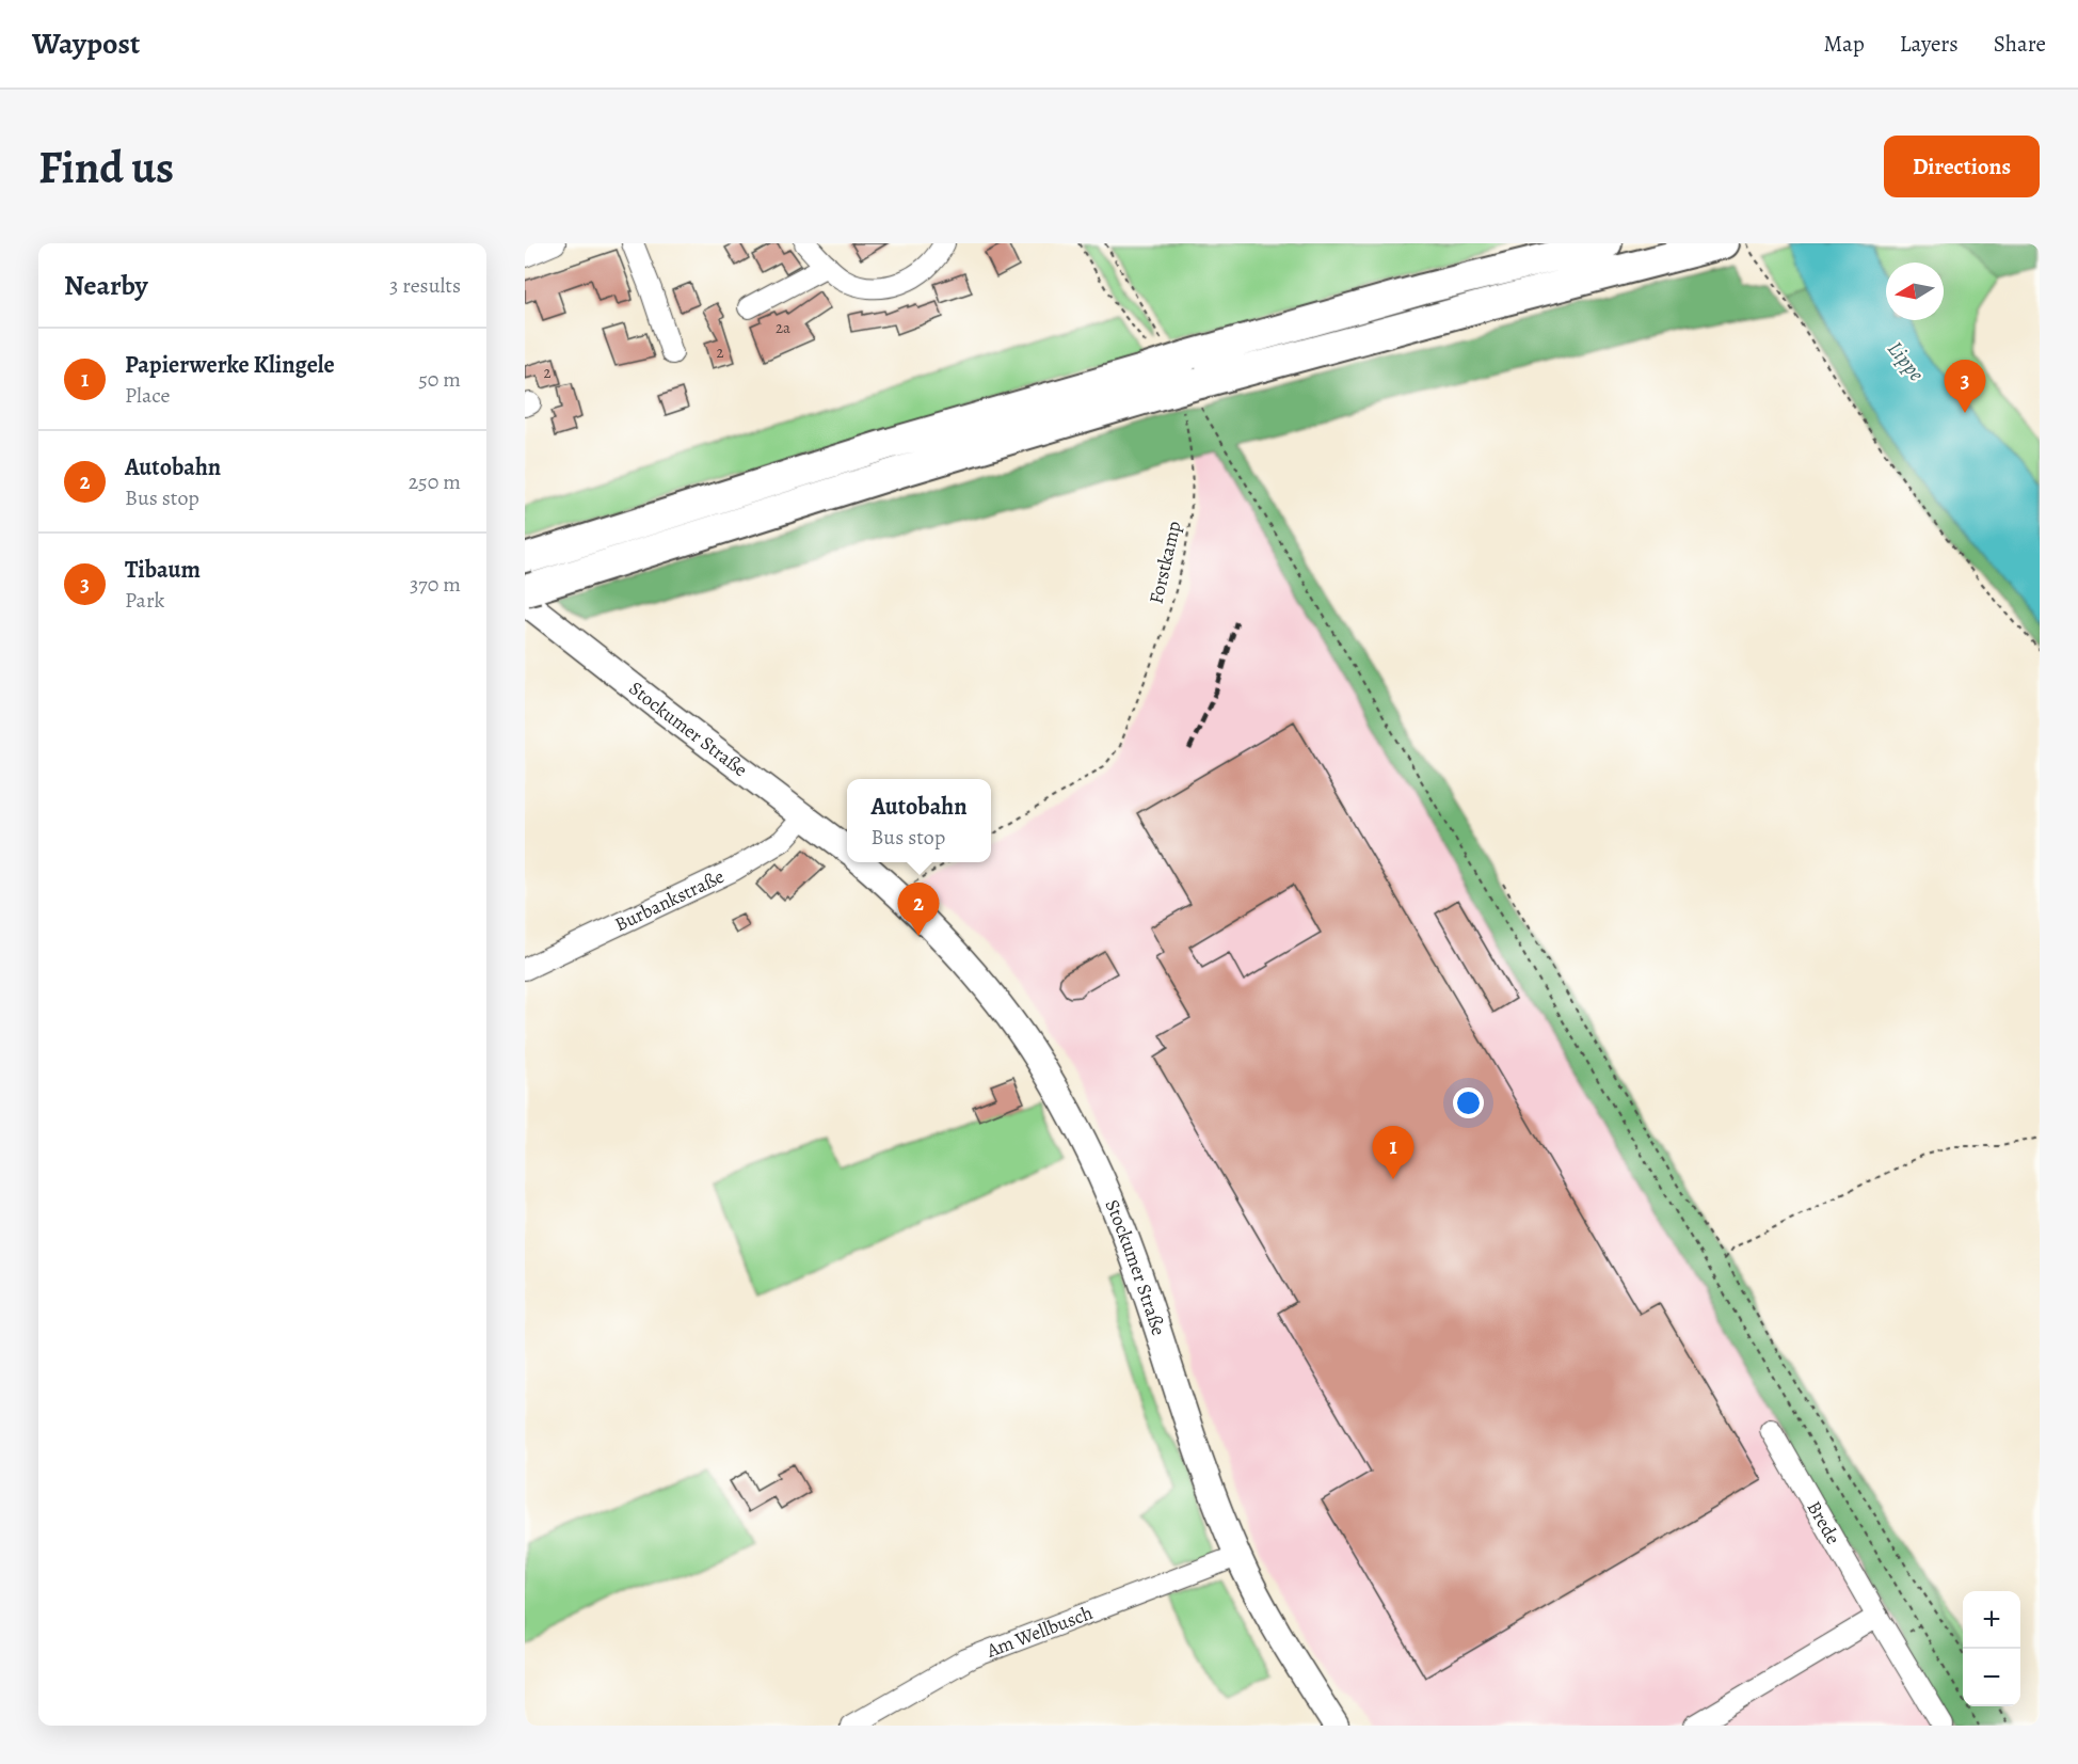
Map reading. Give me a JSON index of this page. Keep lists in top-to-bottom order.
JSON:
{
  "streets": {
    "main road": ["Stockumer Straße"],
    "street": ["Burbankstraße", "Brede", "Am Wellbusch"],
    "path": ["Forstkamp"]
  },
  "crossings": [
    ["Stockumer Straße", "Burbankstraße"],
    ["Stockumer Straße", "Am Wellbusch"]
  ],
  "water": ["Lippe"],
  "house_numbers": ["2a", "2", "2"],
  "north": "left",
  "page": {
    "header": "Waypost",
    "nav": ["Map", "Layers", "Share"],
    "buttons": "Directions",
    "title": "Find us",
    "heading": ["Nearby", "3 results"],
    "list": [
      {
        "mark": "1",
        "name": "Papierwerke Klingele",
        "note": "Place",
        "value": "50 m"
      },
      {
        "mark": "2",
        "name": "Autobahn",
        "note": "Bus stop",
        "value": "250 m"
      },
      {
        "mark": "3",
        "name": "Tibaum",
        "note": "Park",
        "value": "370 m"
      }
    ],
    "pins": ["3", "2", "1"],
    "popup": ["Autobahn", "Bus stop"],
    "map_buttons": ["+", "−"]
  }
}
